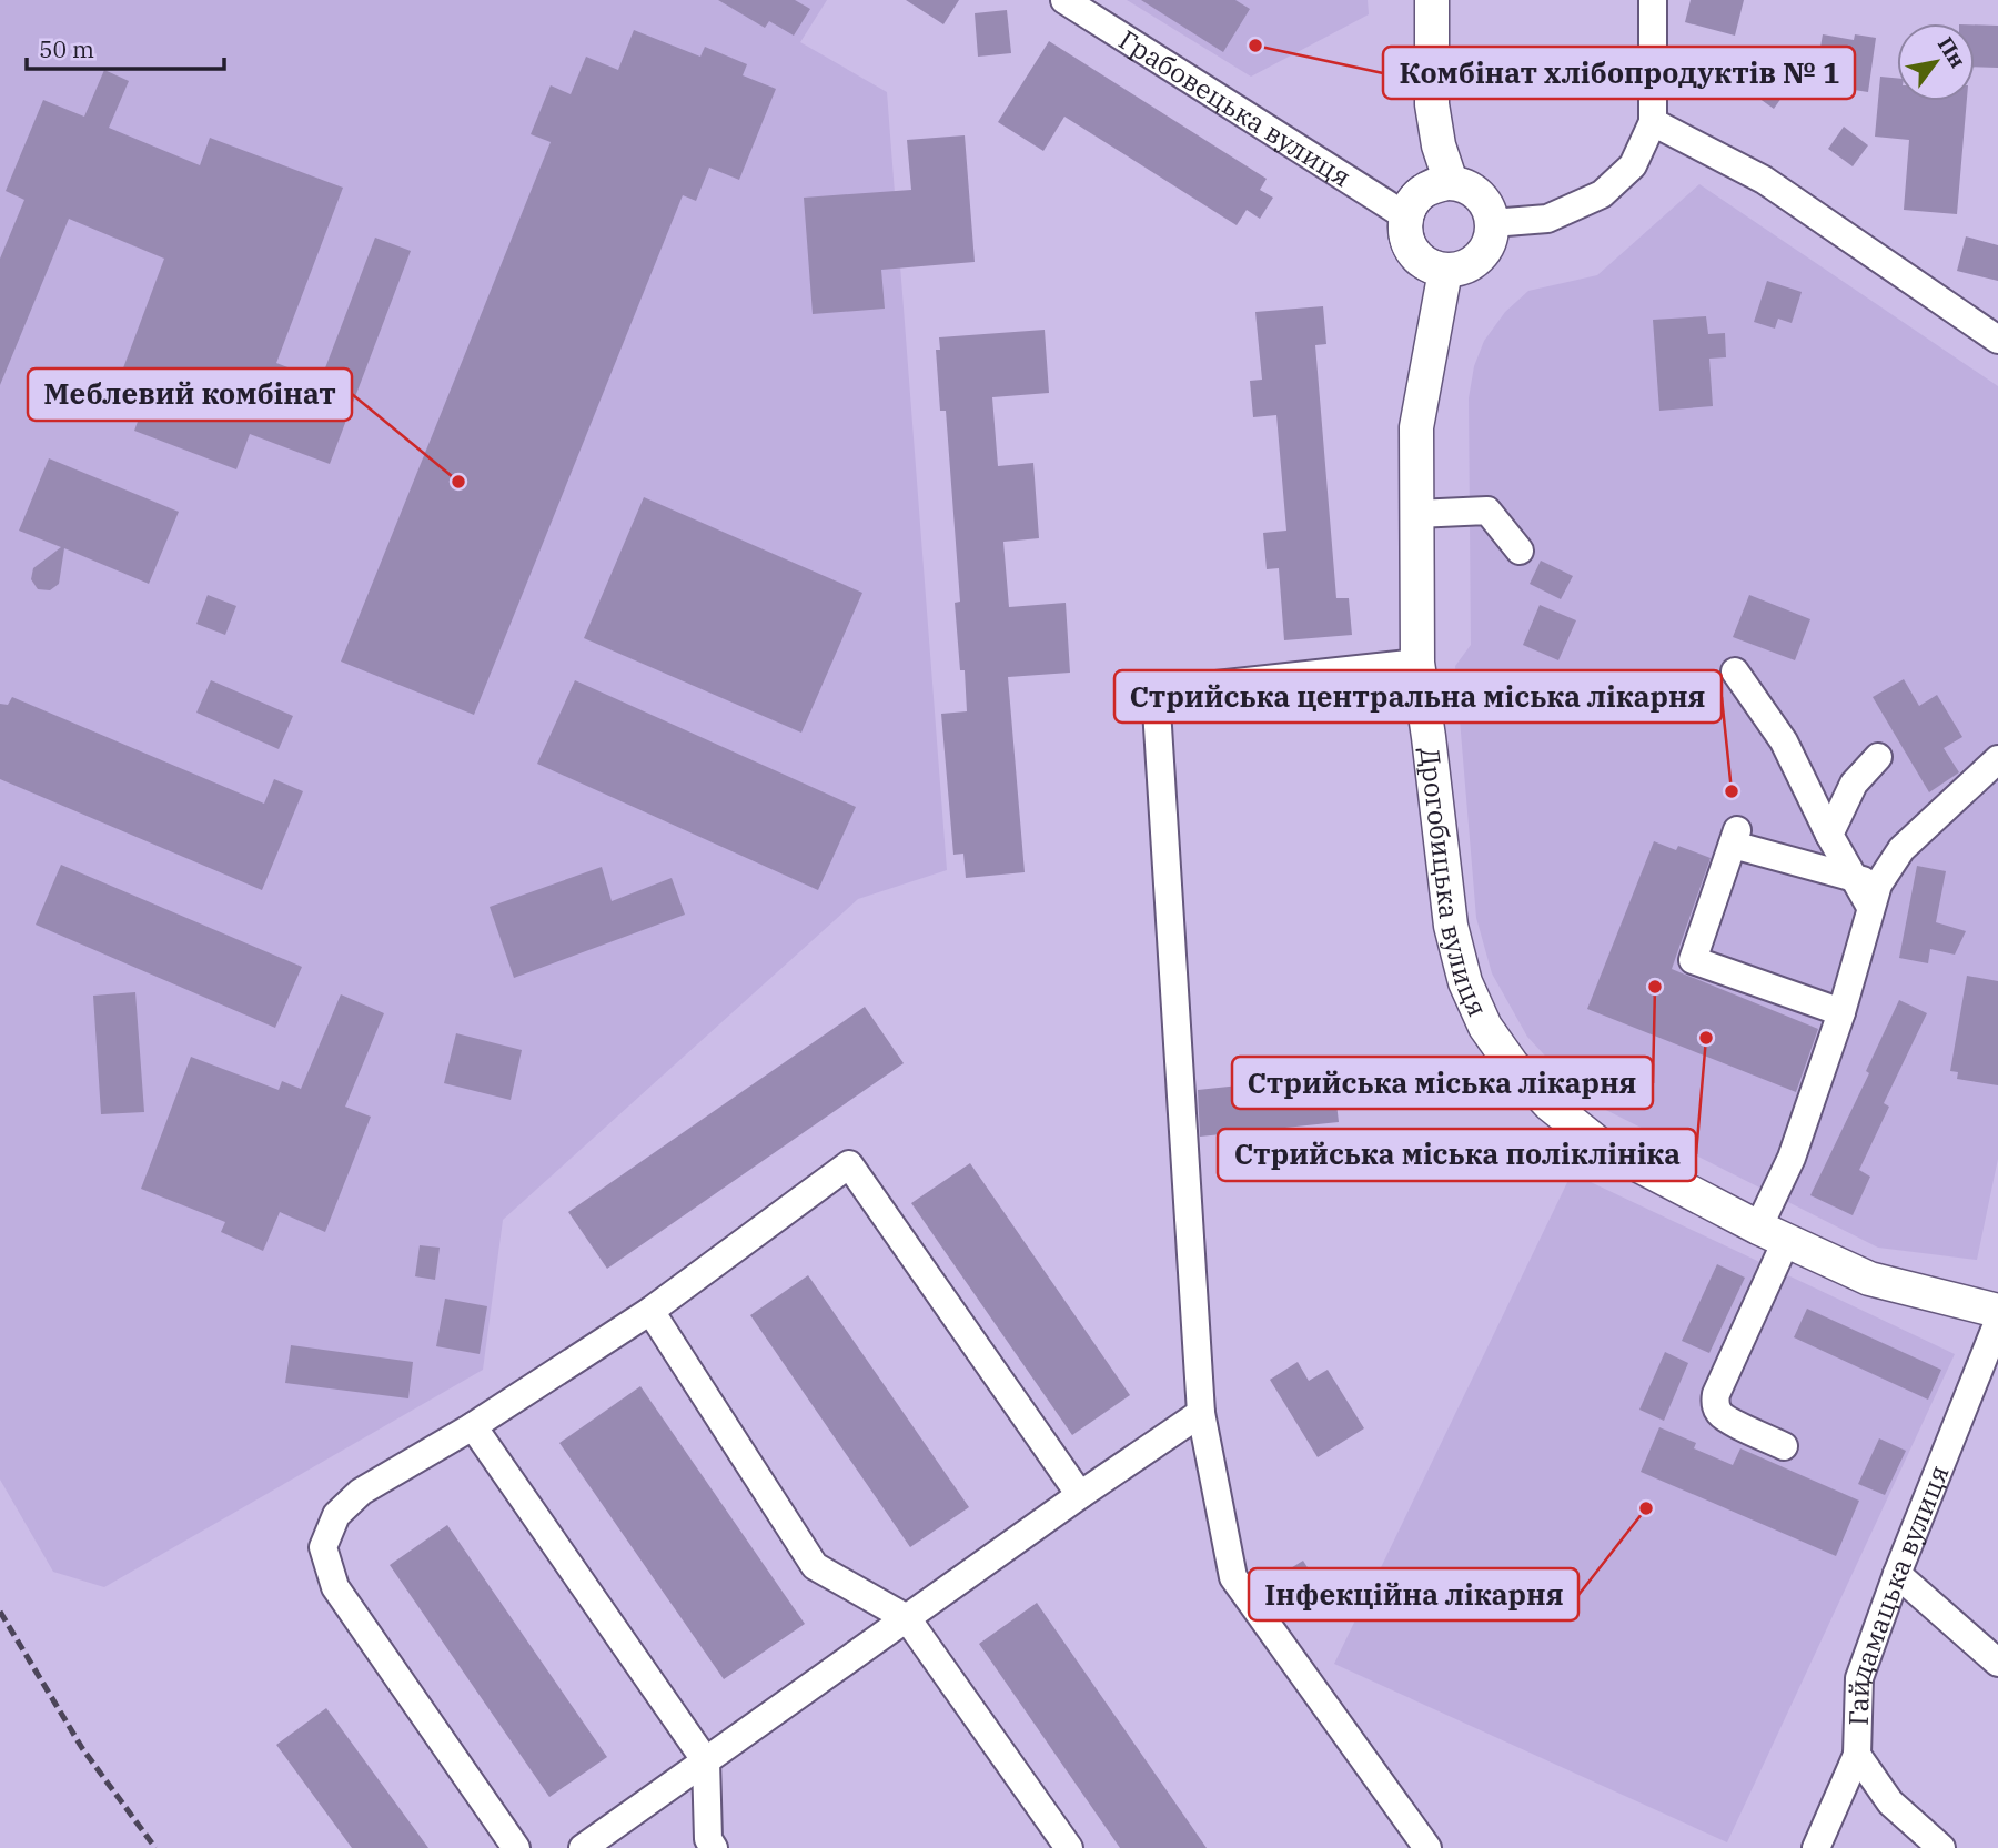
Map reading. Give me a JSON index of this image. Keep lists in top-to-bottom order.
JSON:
{
  "streets": {
    "main road": ["Дрогобицька вулиця"],
    "street": ["Грабовецька вулиця", "Гайдамацька вулиця"]
  },
  "crossings": [
    ["Грабовецька вулиця", "Дрогобицька вулиця"]
  ],
  "places": [
    "Комбінат хлібопродуктів № 1",
    "Меблевий комбінат",
    "Стрийська центральна міська лікарня",
    "Стрийська міська лікарня",
    "Стрийська міська поліклініка",
    "Інфекційна лікарня"
  ],
  "scale_bar": "50 m",
  "north": "top right"
}
